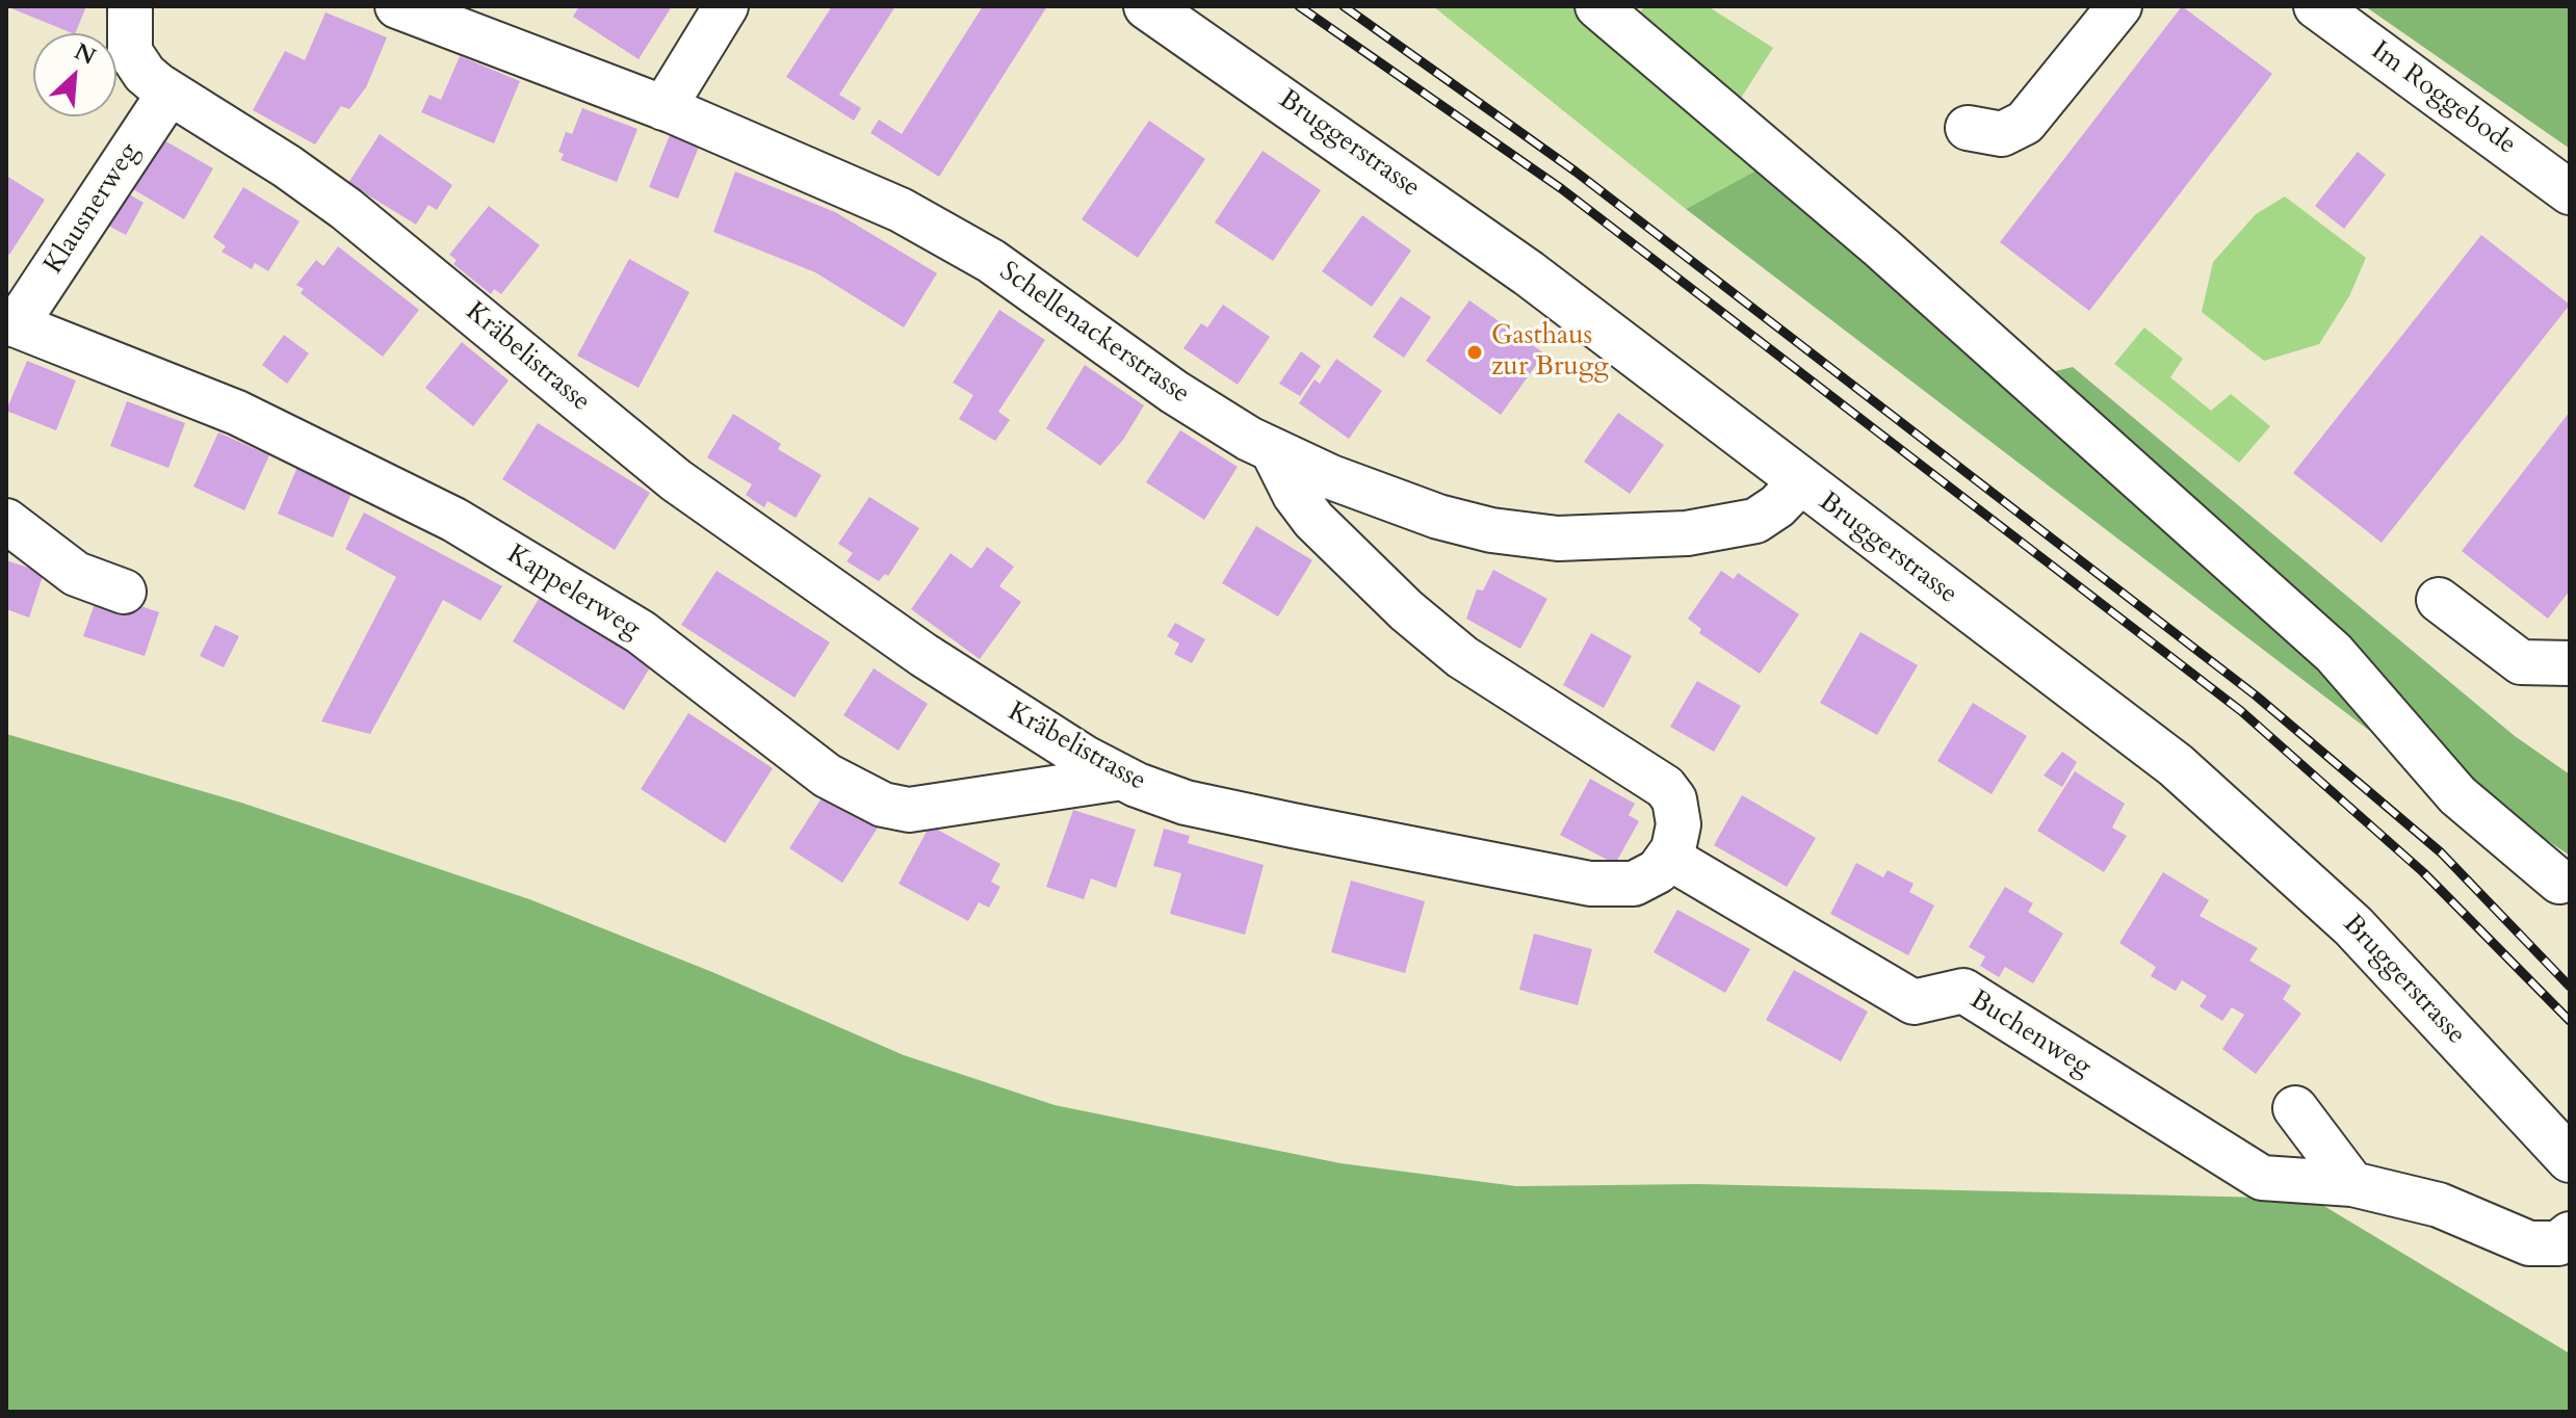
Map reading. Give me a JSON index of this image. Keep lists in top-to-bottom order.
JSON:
{
  "streets": {
    "main road": ["Bruggerstrasse"],
    "street": [
      "Im Roggebode",
      "Klausnerweg",
      "Schellenackerstrasse",
      "Kräbelistrasse",
      "Kappelerweg",
      "Buchenweg"
    ]
  },
  "crossings": [
    ["Bruggerstrasse", "Schellenackerstrasse"],
    ["Klausnerweg", "Kräbelistrasse"],
    ["Klausnerweg", "Kappelerweg"],
    ["Kräbelistrasse", "Kappelerweg"],
    ["Kräbelistrasse", "Buchenweg"]
  ],
  "places": ["Gasthaus zur Brugg"],
  "north": "top right"
}
